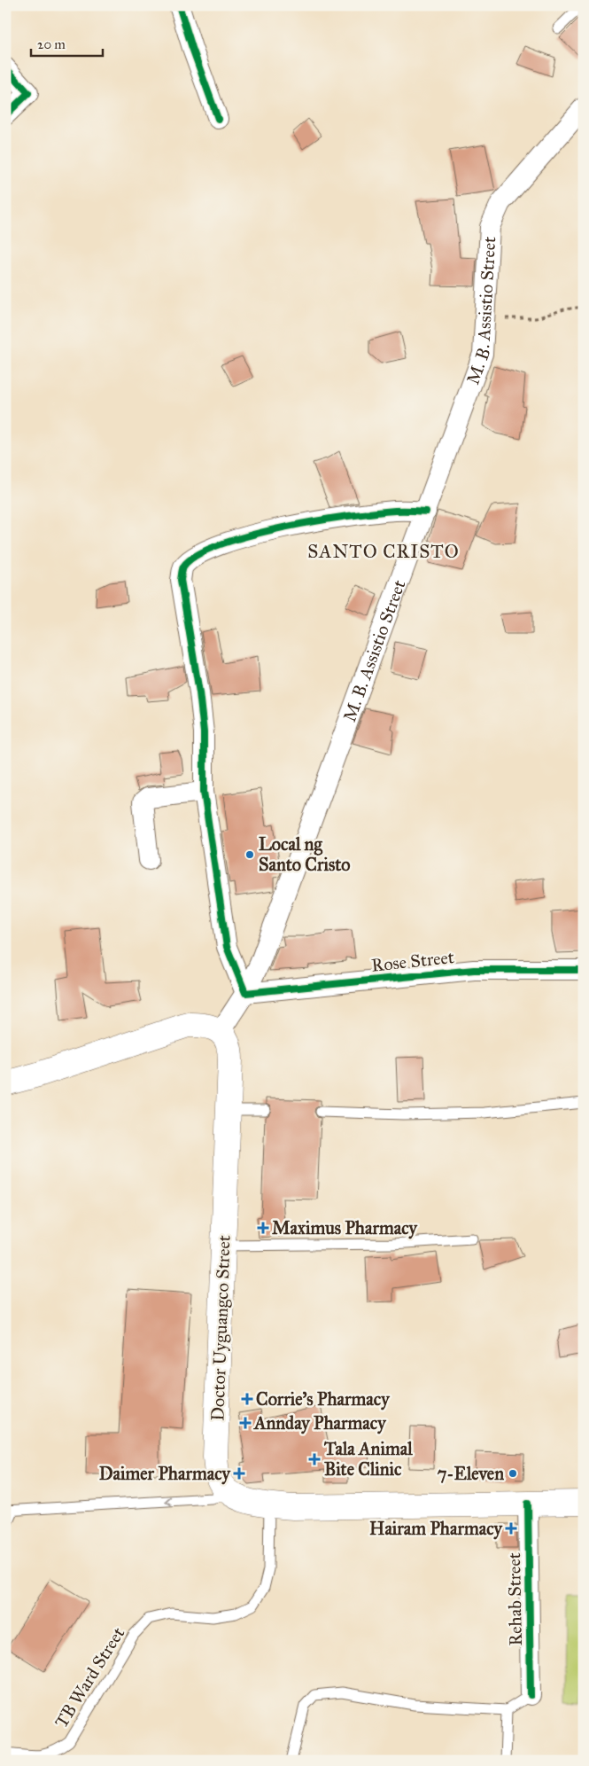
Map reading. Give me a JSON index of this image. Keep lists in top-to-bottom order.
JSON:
{
  "streets": {
    "main road": ["Doctor Uyguangco Street"],
    "street": ["M. B. Assistio Street", "Rose Street", "Rehab Street"],
    "lane": ["TB Ward Street"]
  },
  "crossings": [
    ["M. B. Assistio Street", "Rose Street"],
    ["M. B. Assistio Street", "Doctor Uyguangco Street"]
  ],
  "districts": ["SANTO CRISTO"],
  "places": {
    "other": ["Local ng Santo Cristo", "7-Eleven"],
    "health": [
      "Maximus Pharmacy",
      "Corrie's Pharmacy",
      "Annday Pharmacy",
      "Tala Animal Bite Clinic",
      "Daimer Pharmacy",
      "Hairam Pharmacy"
    ]
  },
  "scale_bar": "20 m"
}
